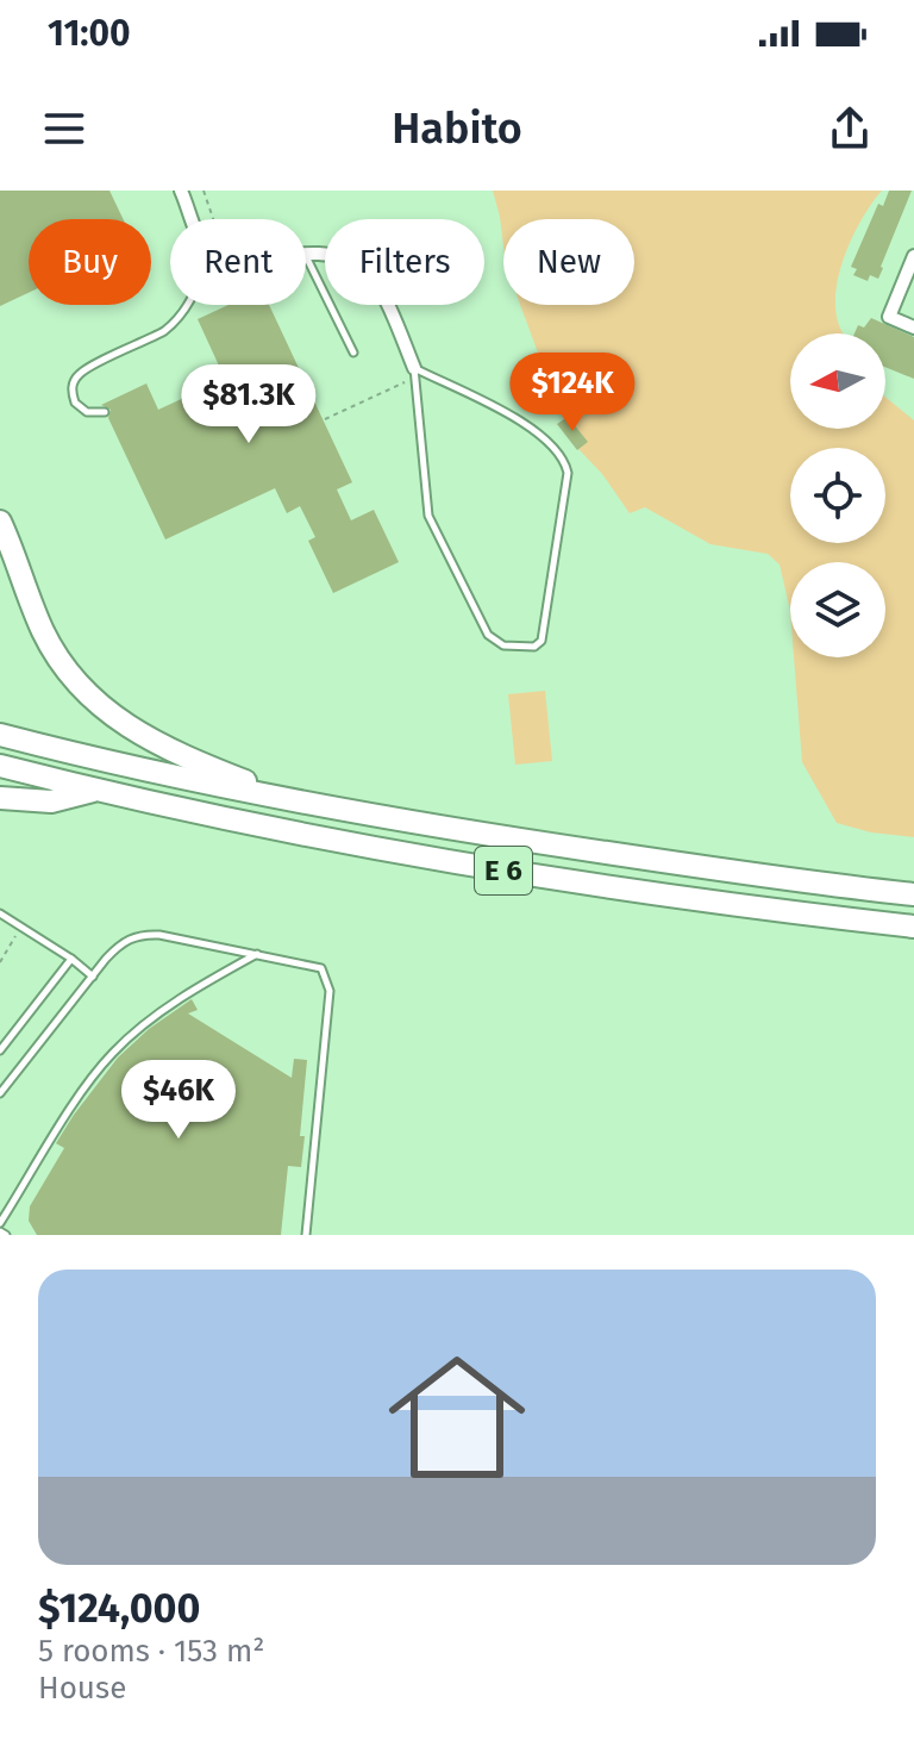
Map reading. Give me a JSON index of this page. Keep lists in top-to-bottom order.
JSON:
{
  "streets": {
    "highway": ["E 6"]
  },
  "north": "left",
  "page": {
    "status": "11:00",
    "header": "Habito",
    "chip": [
      "Buy",
      "Rent",
      "Filters",
      "New"
    ],
    "price": ["$124K", "$81.3K", "$46K"],
    "list": [
      {
        "name": "$124,000",
        "note": "5 rooms · 153 m² · House"
      }
    ]
  }
}
